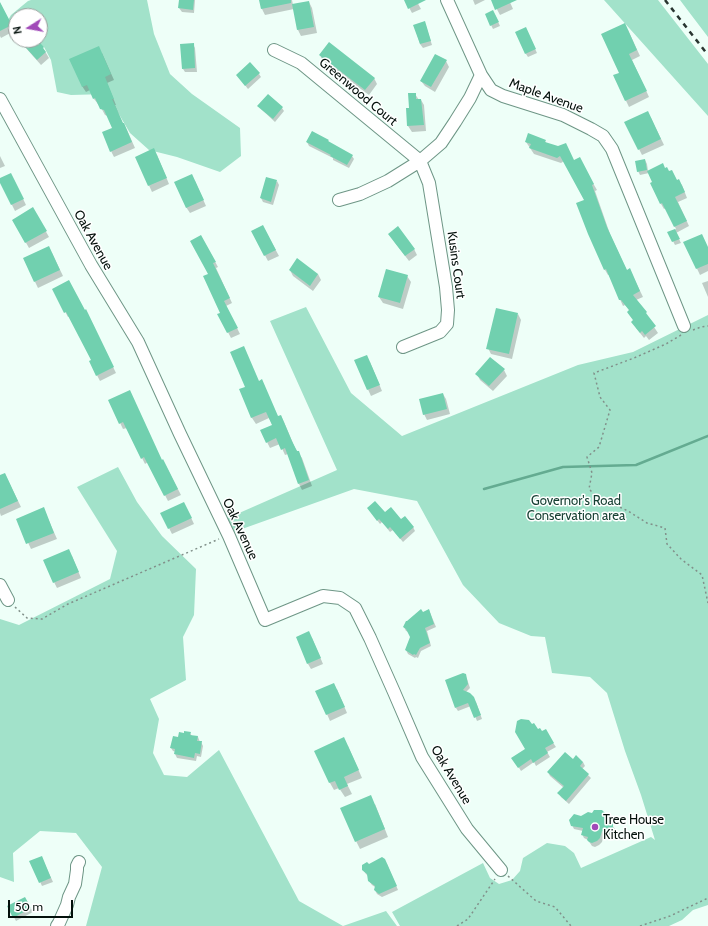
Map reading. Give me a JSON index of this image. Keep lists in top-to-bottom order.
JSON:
{
  "streets": {
    "street": [
      "Greenwood Court",
      "Maple Avenue",
      "Oak Avenue",
      "Kusins Court"
    ]
  },
  "crossings": [
    ["Greenwood Court", "Kusins Court"]
  ],
  "parks": ["Governor's Road Conservation area"],
  "places": ["Tree House Kitchen"],
  "scale_bar": "50 m",
  "north": "left"
}
